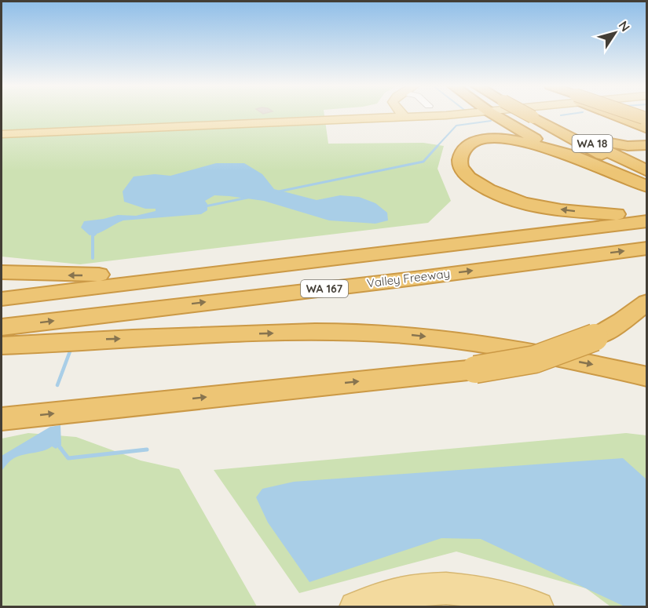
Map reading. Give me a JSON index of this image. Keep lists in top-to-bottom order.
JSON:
{
  "streets": {
    "highway": ["WA 18", "Valley Freeway", "WA 167"]
  },
  "north": "top right"
}
